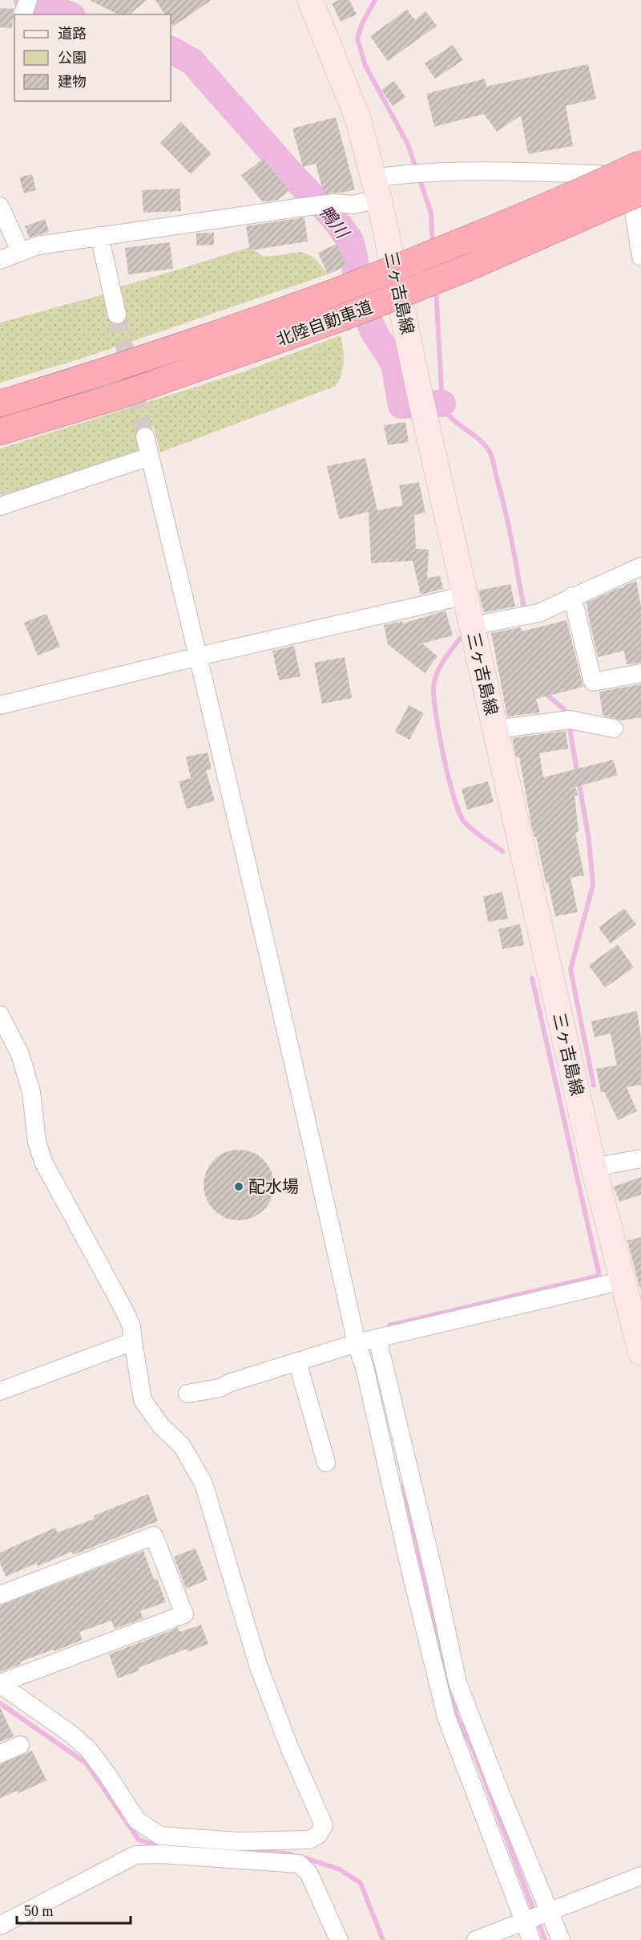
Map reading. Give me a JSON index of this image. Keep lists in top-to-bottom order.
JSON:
{
  "streets": {
    "highway": ["北陸自動車道"],
    "main road": ["三ヶ吉島線"]
  },
  "water": ["鴨川"],
  "places": ["配水場"],
  "legend": ["道路", "公園", "建物"],
  "scale_bar": "50 m"
}
